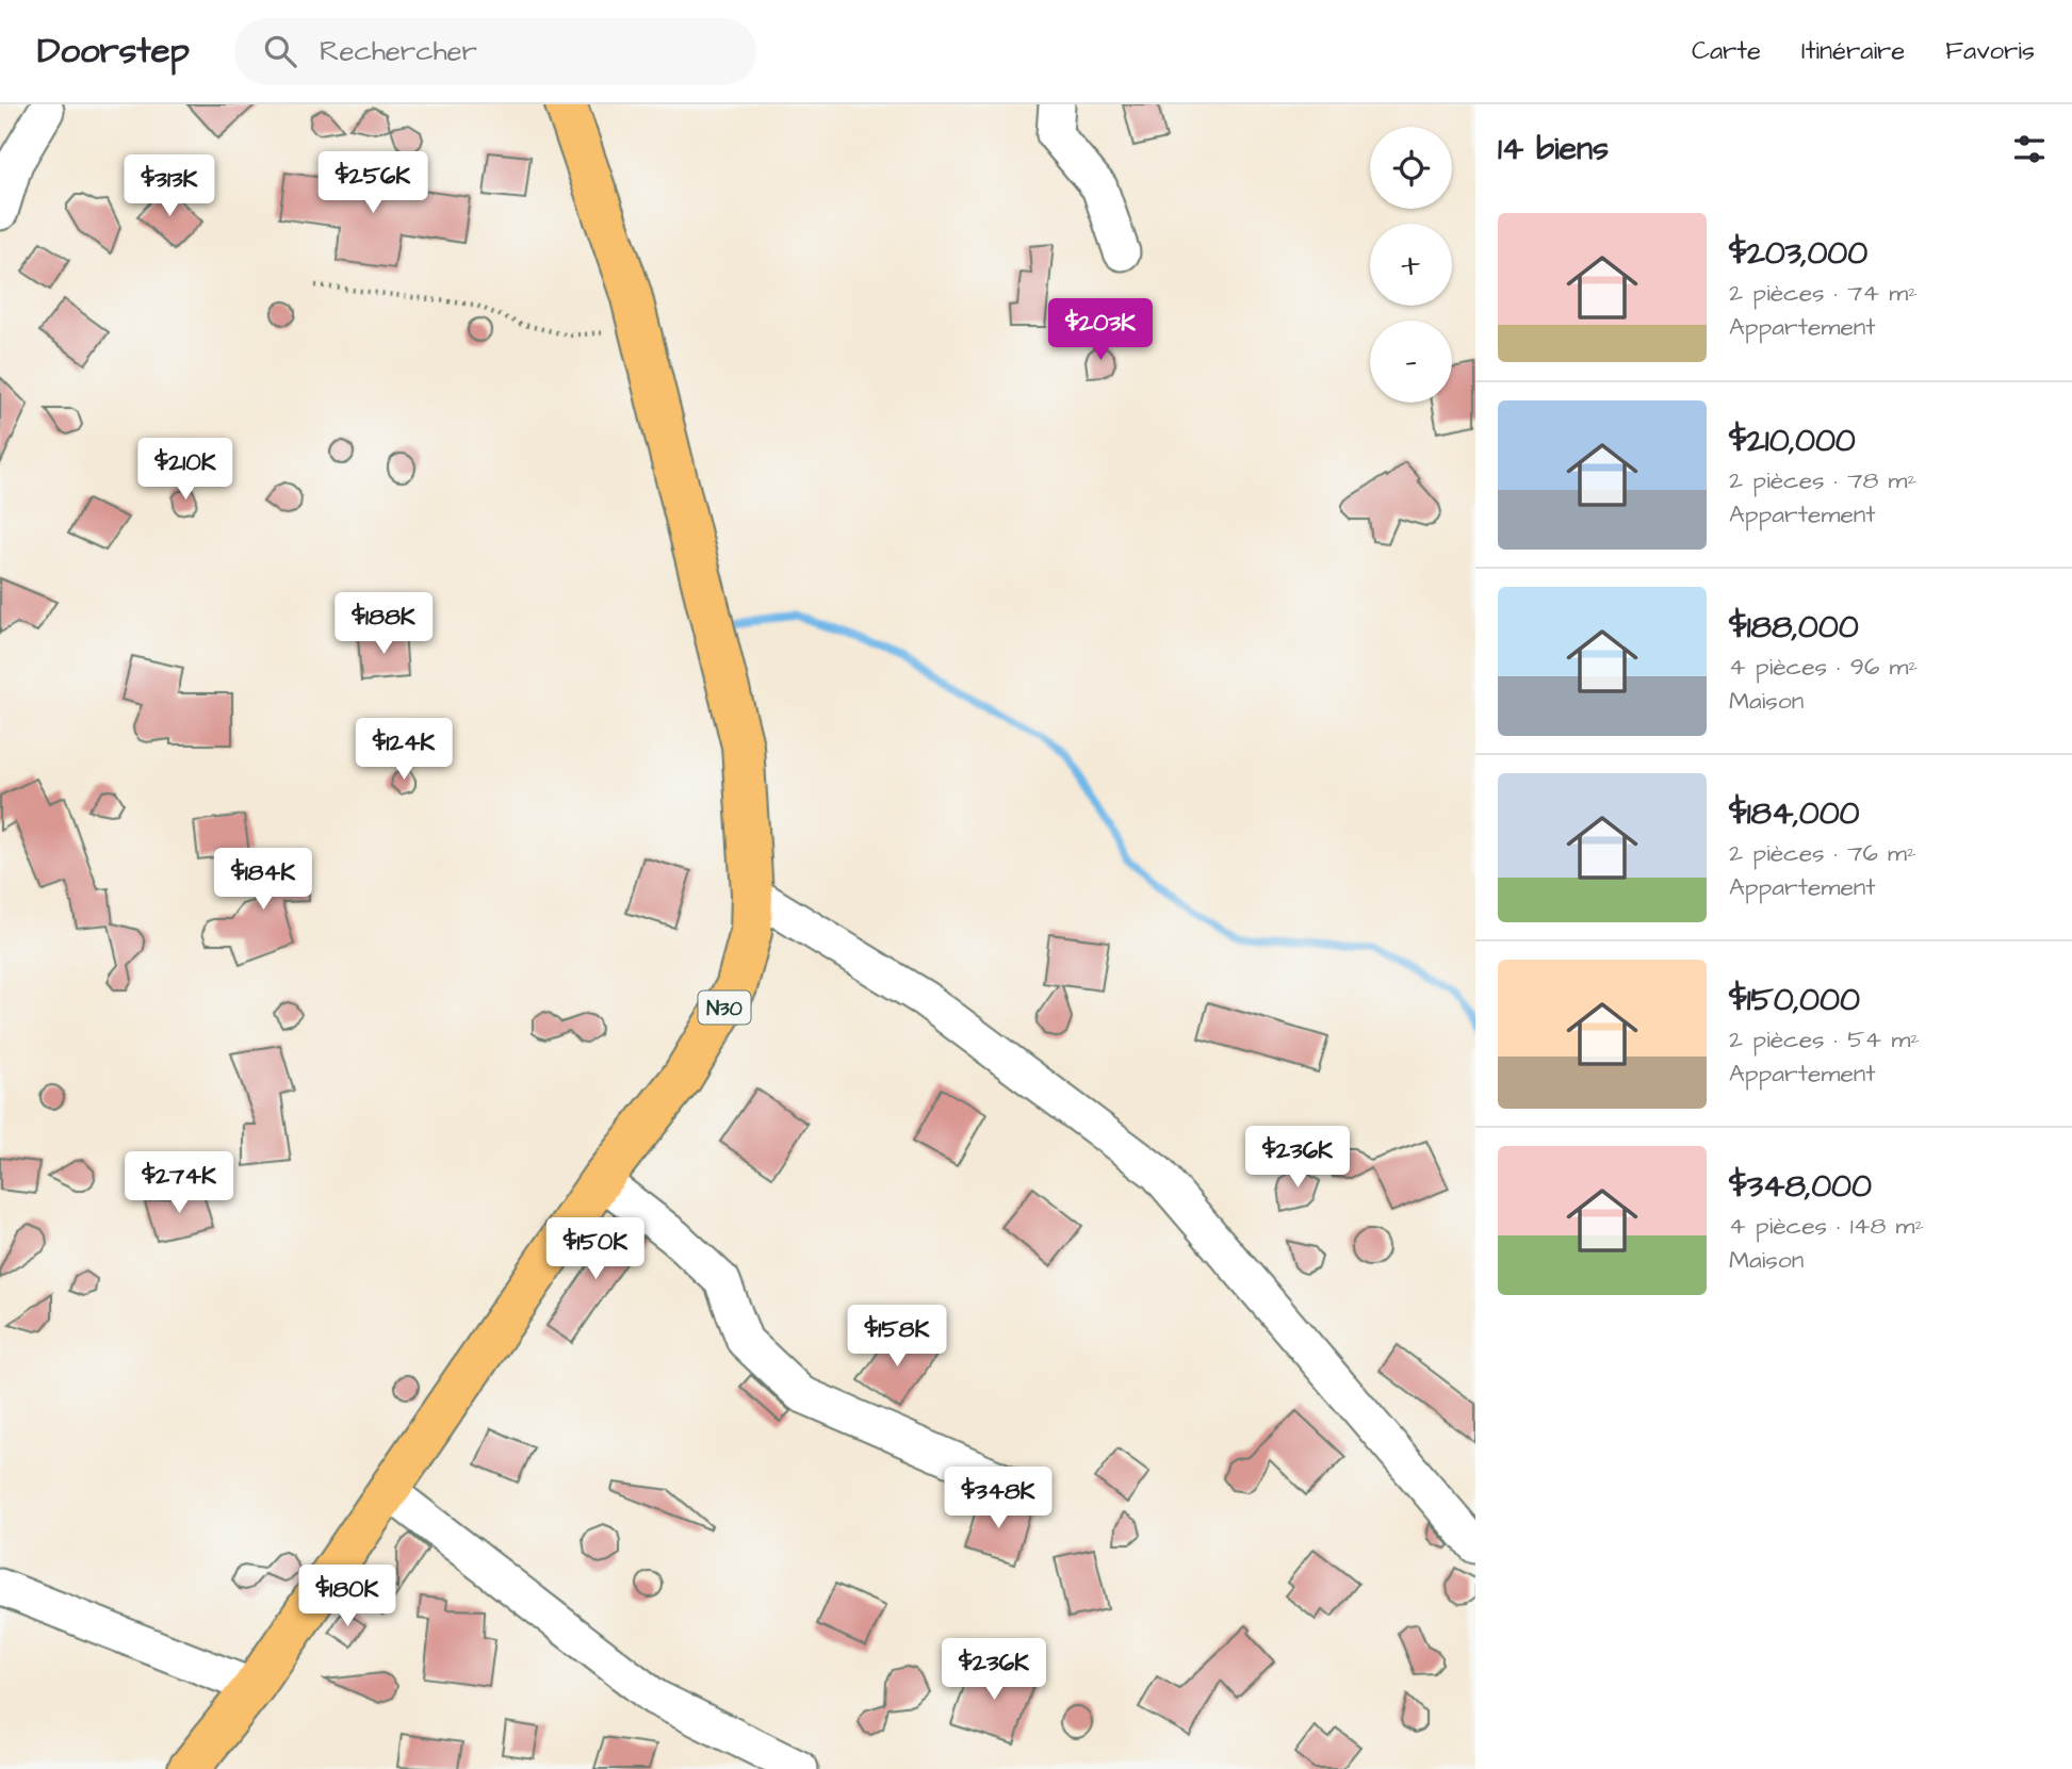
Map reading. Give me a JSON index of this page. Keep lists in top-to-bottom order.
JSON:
{
  "streets": {
    "main road": ["N30"]
  },
  "page": {
    "header": "Doorstep",
    "search": "Rechercher",
    "nav": ["Carte", "Itinéraire", "Favoris"],
    "heading": "14 biens",
    "map_buttons": ["+", "−"],
    "price": [
      "$256K",
      "$313K",
      "$203K",
      "$210K",
      "$188K",
      "$124K",
      "$184K",
      "$236K",
      "$274K",
      "$150K",
      "$158K",
      "$348K",
      "$180K",
      "$236K"
    ],
    "list": [
      {
        "name": "$203,000",
        "note": "2 pièces · 74 m² · Appartement"
      },
      {
        "name": "$210,000",
        "note": "2 pièces · 78 m² · Appartement"
      },
      {
        "name": "$188,000",
        "note": "4 pièces · 96 m² · Maison"
      },
      {
        "name": "$184,000",
        "note": "2 pièces · 76 m² · Appartement"
      },
      {
        "name": "$150,000",
        "note": "2 pièces · 54 m² · Appartement"
      },
      {
        "name": "$348,000",
        "note": "4 pièces · 148 m² · Maison"
      }
    ]
  }
}
